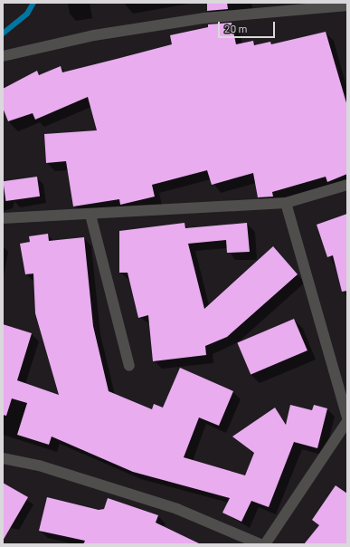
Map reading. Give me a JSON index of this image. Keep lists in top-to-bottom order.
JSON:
{
  "scale_bar": "20 m"
}
